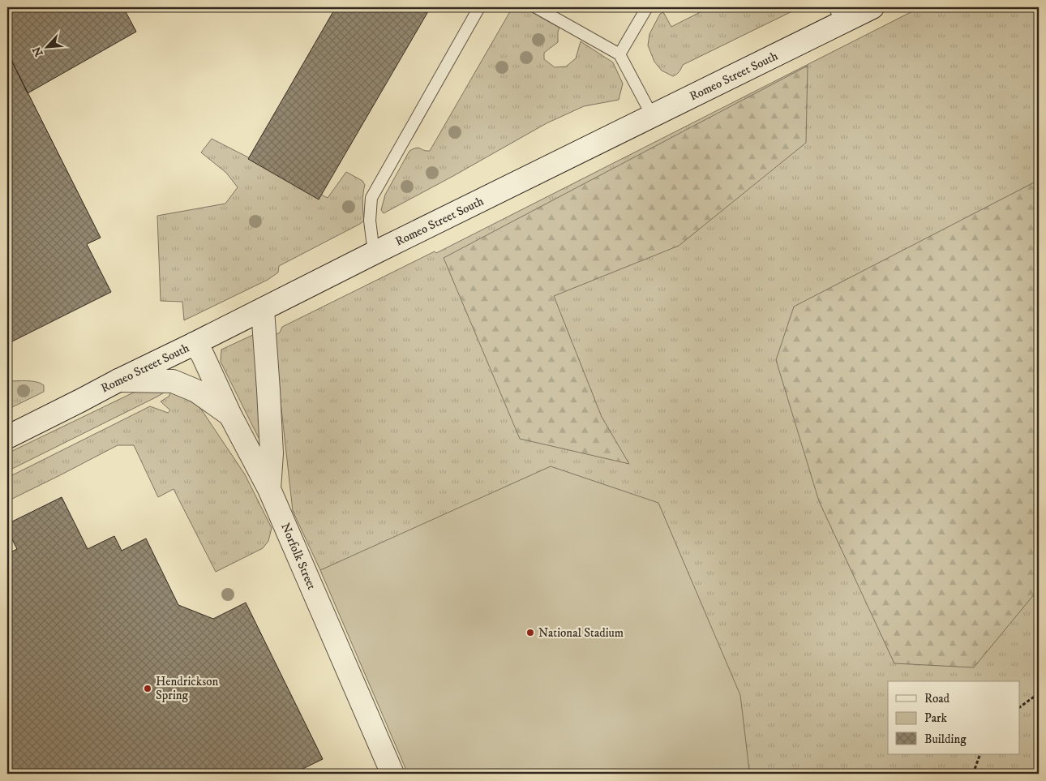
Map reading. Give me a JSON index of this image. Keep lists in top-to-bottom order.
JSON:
{
  "streets": {
    "main road": ["Romeo Street South", "Norfolk Street"]
  },
  "crossings": [
    ["Romeo Street South", "Norfolk Street"]
  ],
  "places": ["National Stadium", "Hendrickson Spring"],
  "legend": ["Road", "Park", "Building"],
  "north": "bottom left"
}
